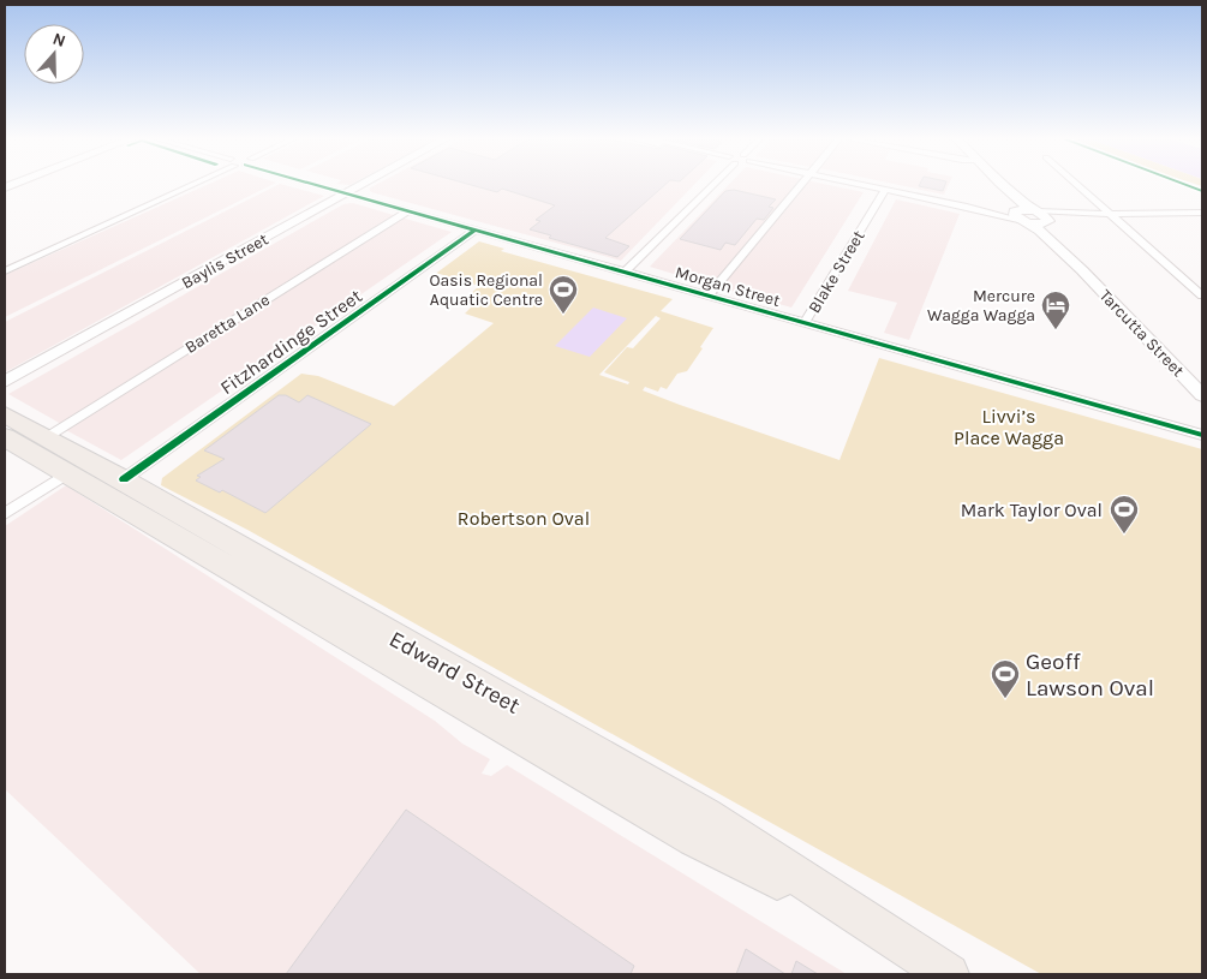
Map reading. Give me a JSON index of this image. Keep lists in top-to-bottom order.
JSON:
{
  "streets": {
    "highway": ["Edward Street"],
    "main road": ["Baylis Street", "Tarcutta Street"],
    "street": [
      "Blake Street",
      "Morgan Street",
      "Baretta Lane",
      "Fitzhardinge Street"
    ]
  },
  "crossings": [
    ["Baylis Street", "Morgan Street"],
    ["Blake Street", "Morgan Street"],
    ["Morgan Street", "Baretta Lane"],
    ["Morgan Street", "Fitzhardinge Street"],
    ["Baretta Lane", "Edward Street"],
    ["Fitzhardinge Street", "Edward Street"]
  ],
  "parks": ["Livvi’s Place Wagga", "Robertson Oval"],
  "places": {
    "sports": ["Oasis Regional Aquatic Centre", "Mark Taylor Oval", "Geoff Lawson Oval"],
    "hotel": ["Mercure Wagga Wagga"]
  },
  "north": "top"
}
